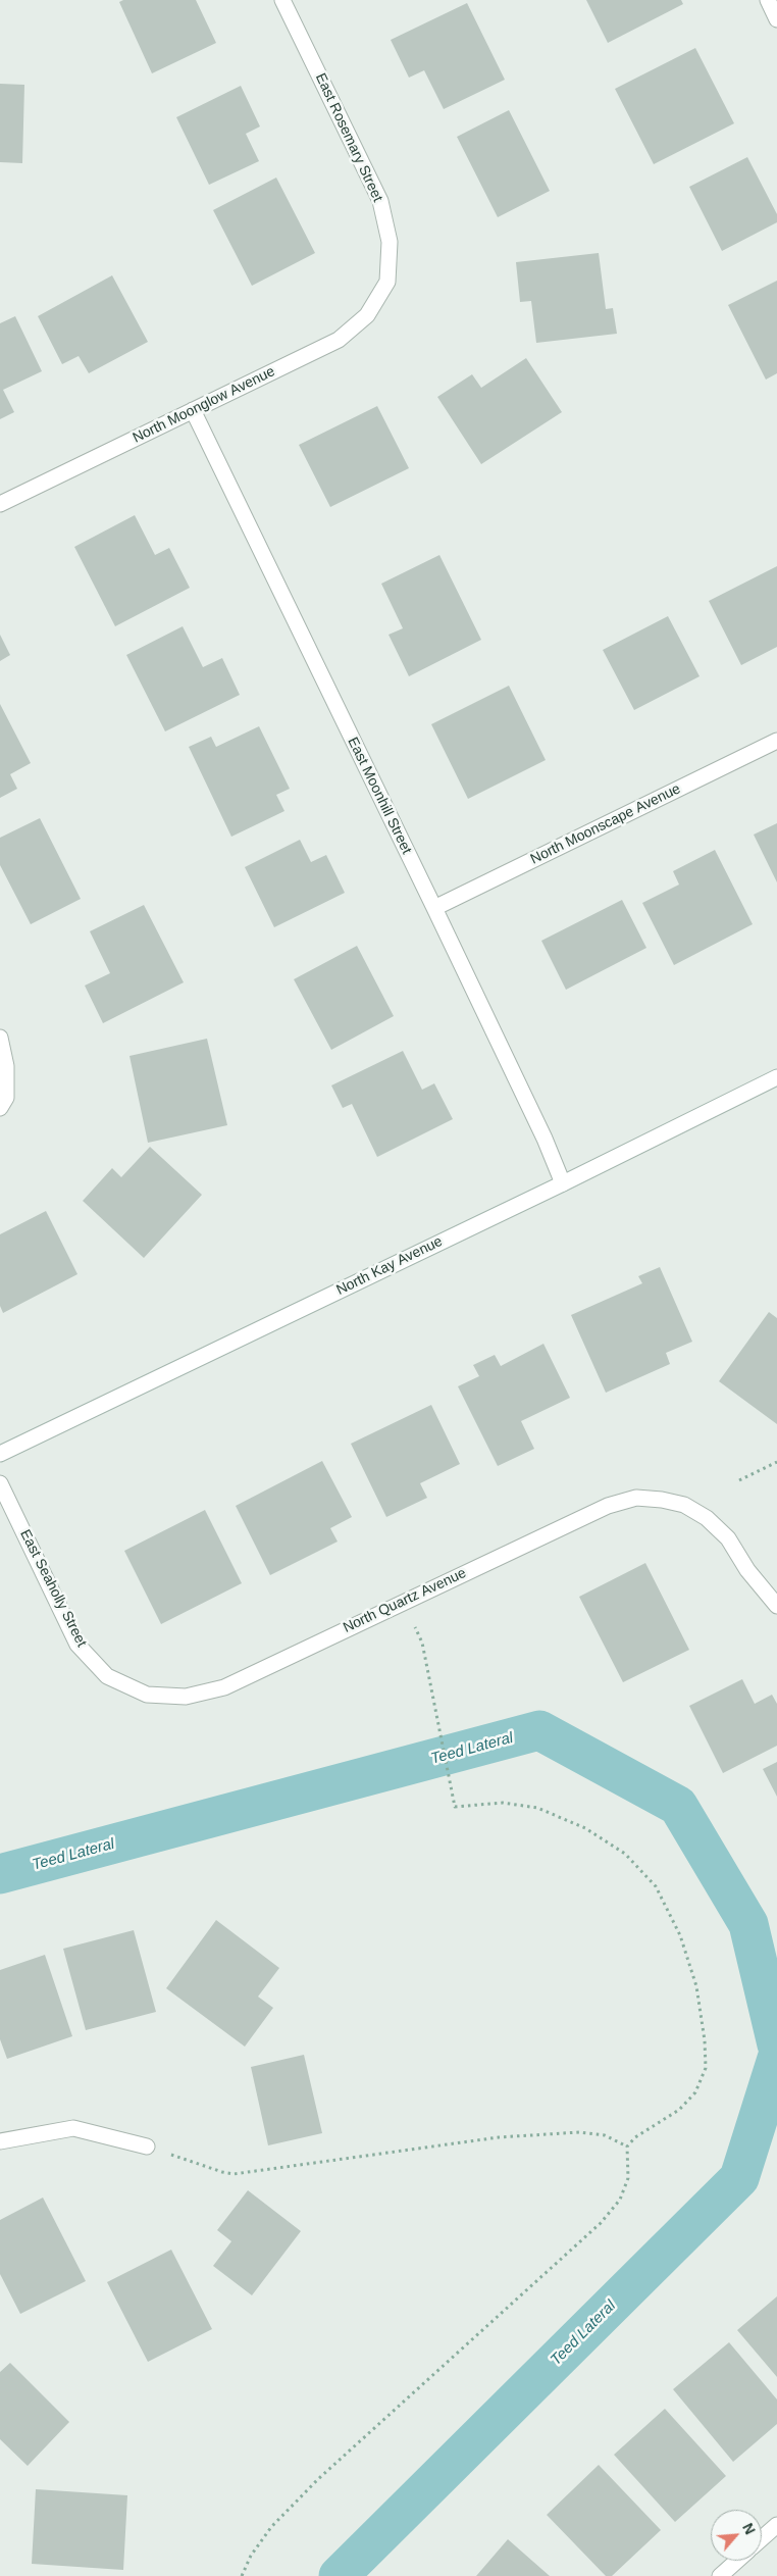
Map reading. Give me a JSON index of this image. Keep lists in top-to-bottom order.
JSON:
{
  "streets": {
    "street": [
      "East Rosemary Street",
      "North Moonglow Avenue",
      "East Moonhill Street",
      "North Moonscape Avenue",
      "North Kay Avenue",
      "East Seaholly Street",
      "North Quartz Avenue"
    ]
  },
  "crossings": [
    ["East Rosemary Street", "North Moonglow Avenue"],
    ["North Moonglow Avenue", "East Moonhill Street"],
    ["East Moonhill Street", "North Moonscape Avenue"],
    ["East Moonhill Street", "North Kay Avenue"],
    ["East Seaholly Street", "North Quartz Avenue"]
  ],
  "water": ["Teed Lateral"],
  "north": "top right"
}
